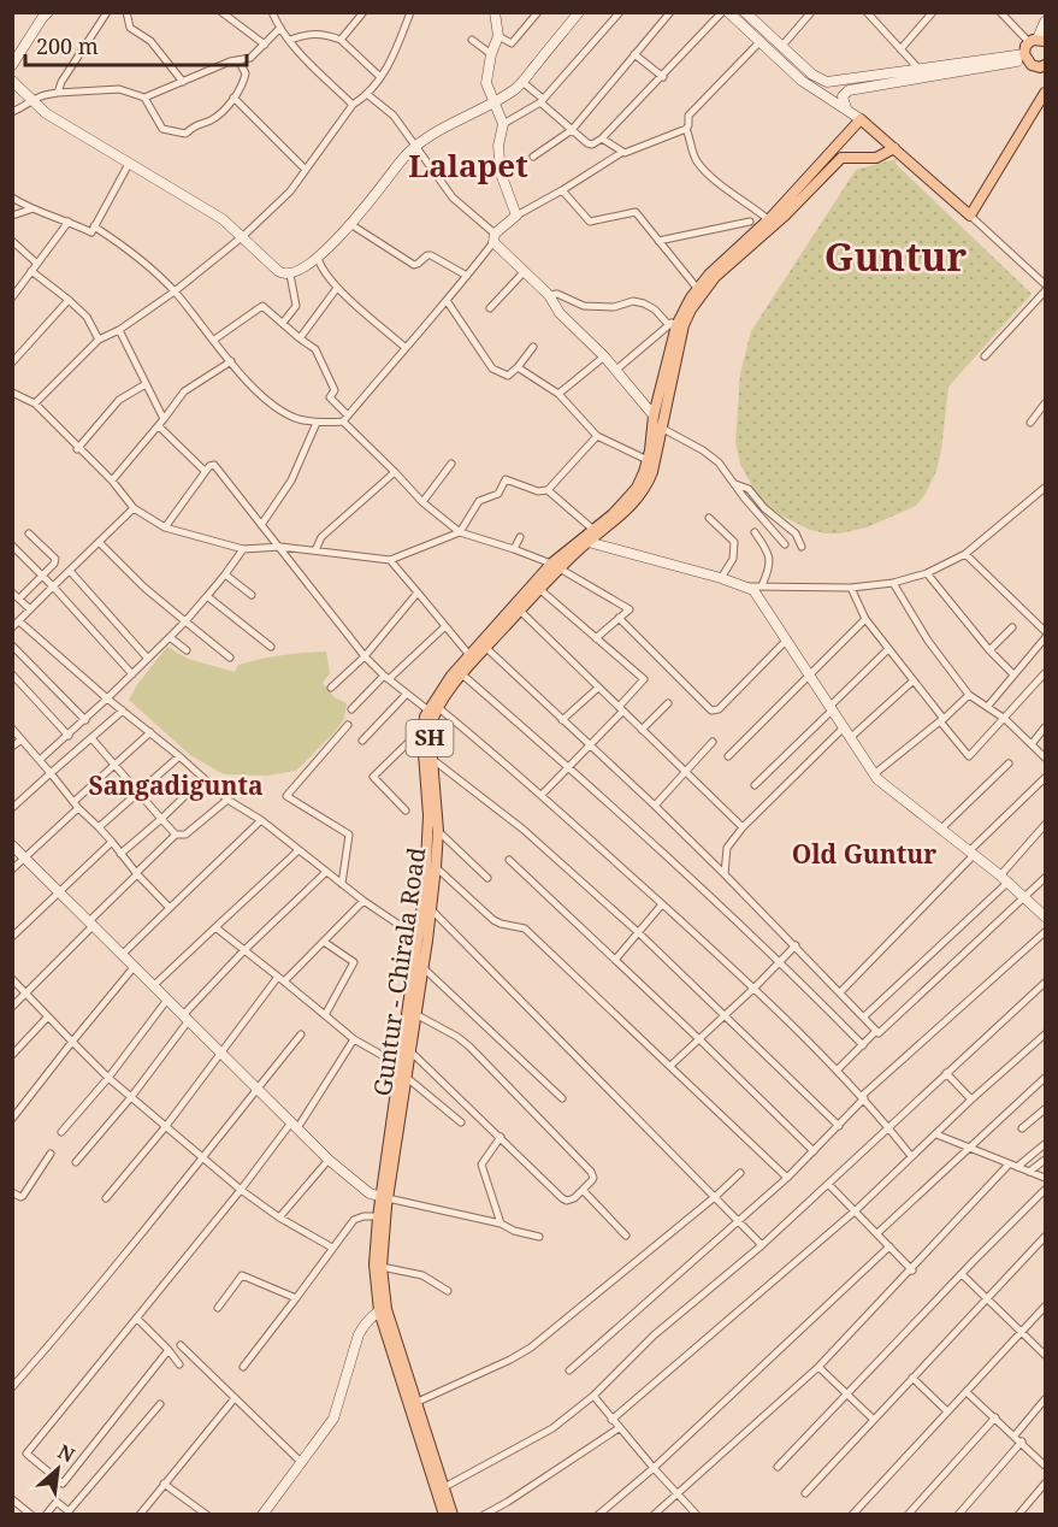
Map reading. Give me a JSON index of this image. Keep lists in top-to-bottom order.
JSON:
{
  "streets": {
    "main road": ["SH", "Guntur - Chirala Road"]
  },
  "districts": [
    "Lalapet",
    "Guntur",
    "Sangadigunta",
    "Old Guntur"
  ],
  "scale_bar": "200 m",
  "north": "top right"
}
